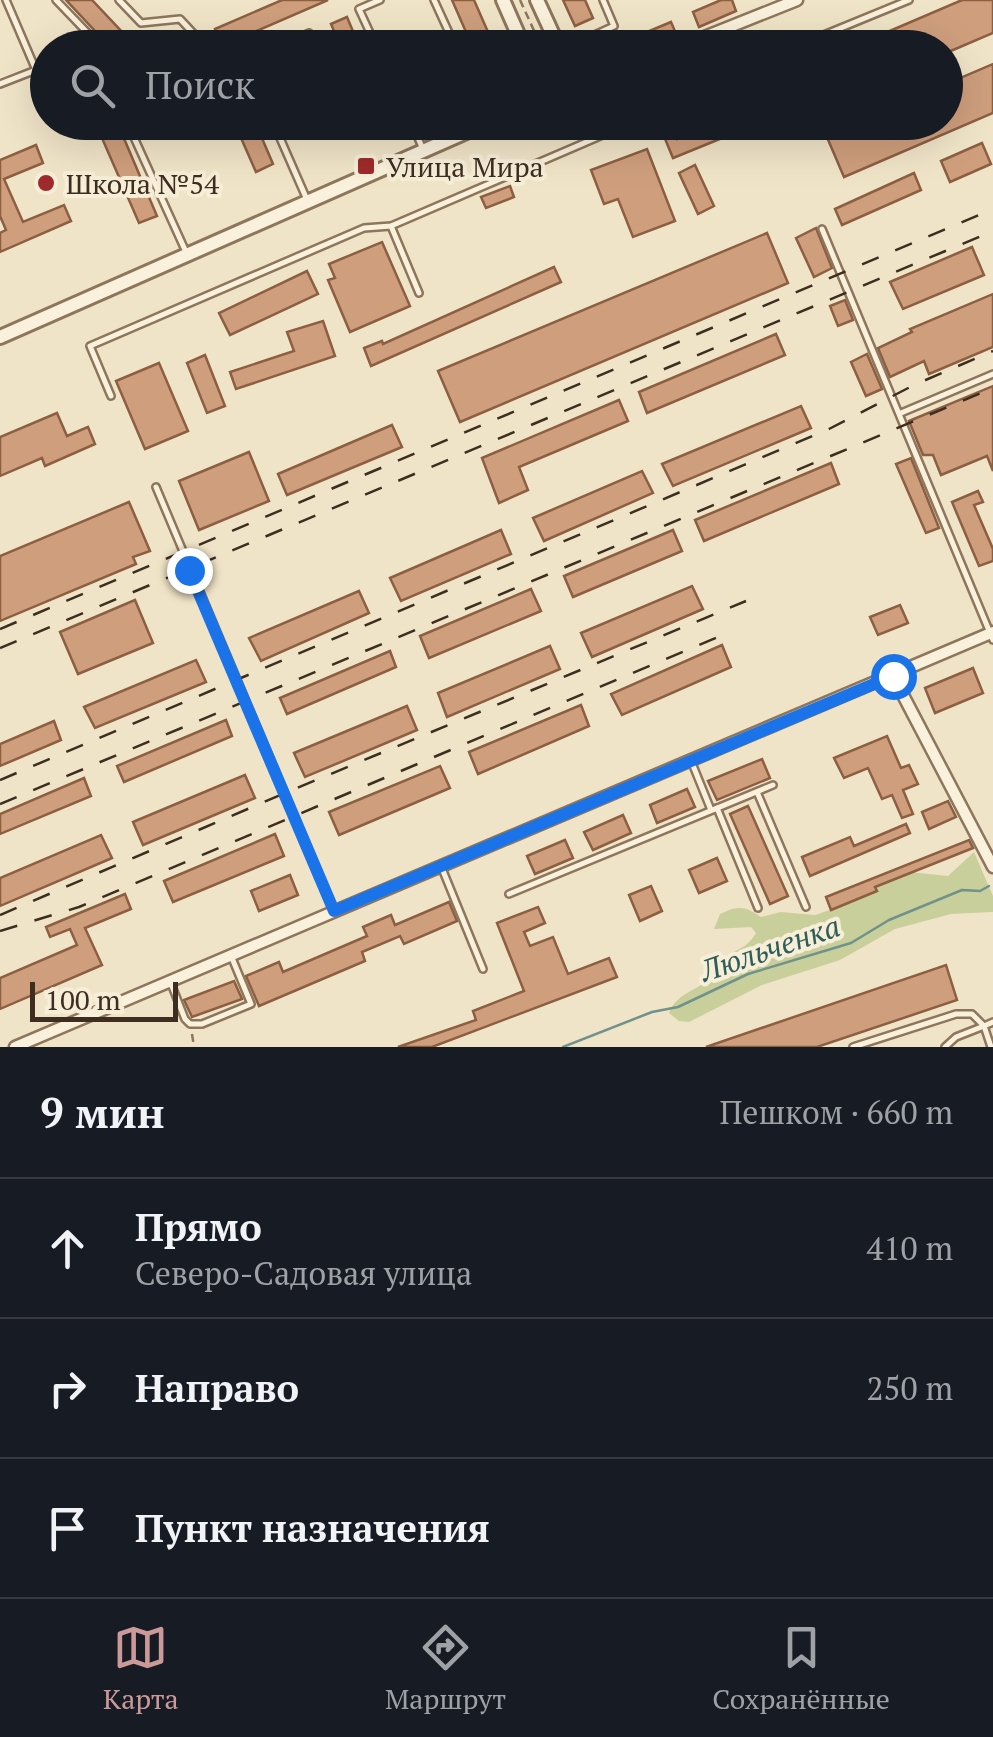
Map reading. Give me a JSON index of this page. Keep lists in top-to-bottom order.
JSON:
{
  "water": ["Люльченка"],
  "places": {
    "transit": ["Улица Мира"],
    "other": ["Школа №54"]
  },
  "scale_bar": "100 m",
  "page": {
    "search": "Поиск",
    "scale": "100 m",
    "heading": ["9 мин", "Пешком · 660 m"],
    "list": [
      ["Прямо", "Северо-Садовая улица", "410 m"],
      ["Направо", "250 m"],
      "Пункт назначения"
    ],
    "nav": ["Карта", "Маршрут", "Сохранённые"]
  }
}
